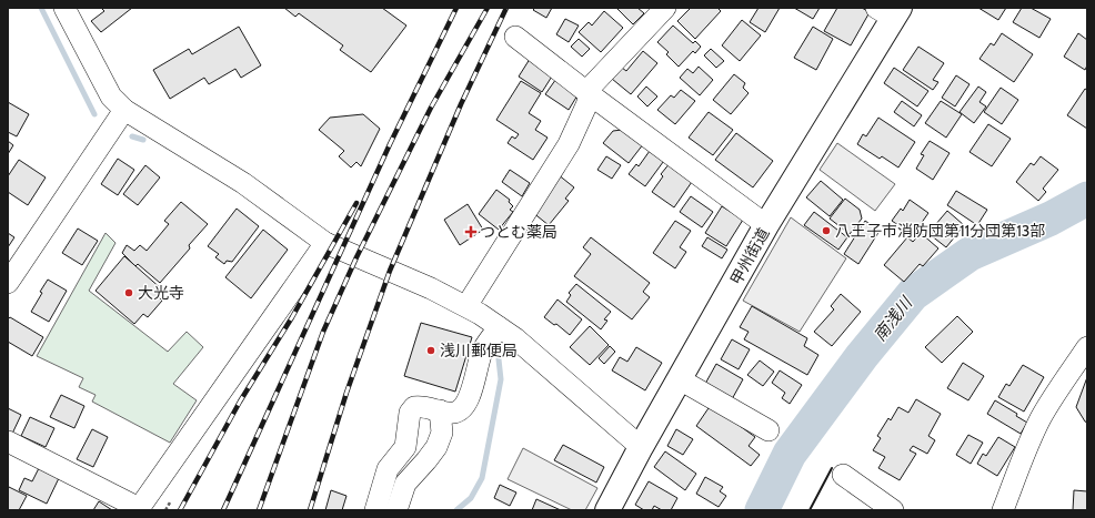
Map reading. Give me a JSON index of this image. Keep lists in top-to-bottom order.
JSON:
{
  "streets": {
    "highway": ["甲州街道"]
  },
  "water": ["南浅川"],
  "places": {
    "other": ["八王子市消防団第11分団第13部", "大光寺", "浅川郵便局"],
    "health": ["つとむ薬局"]
  }
}
